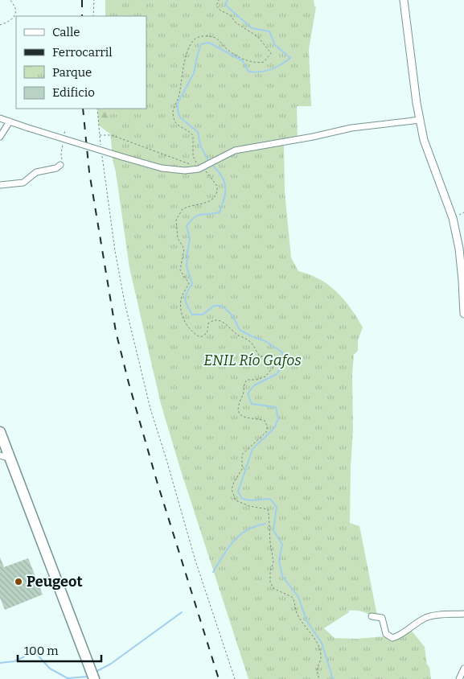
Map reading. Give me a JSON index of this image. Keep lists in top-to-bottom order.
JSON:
{
  "parks": ["ENIL Río Gafos"],
  "places": ["Peugeot"],
  "legend": [
    "Calle",
    "Ferrocarril",
    "Parque",
    "Edificio"
  ],
  "scale_bar": "100 m"
}
